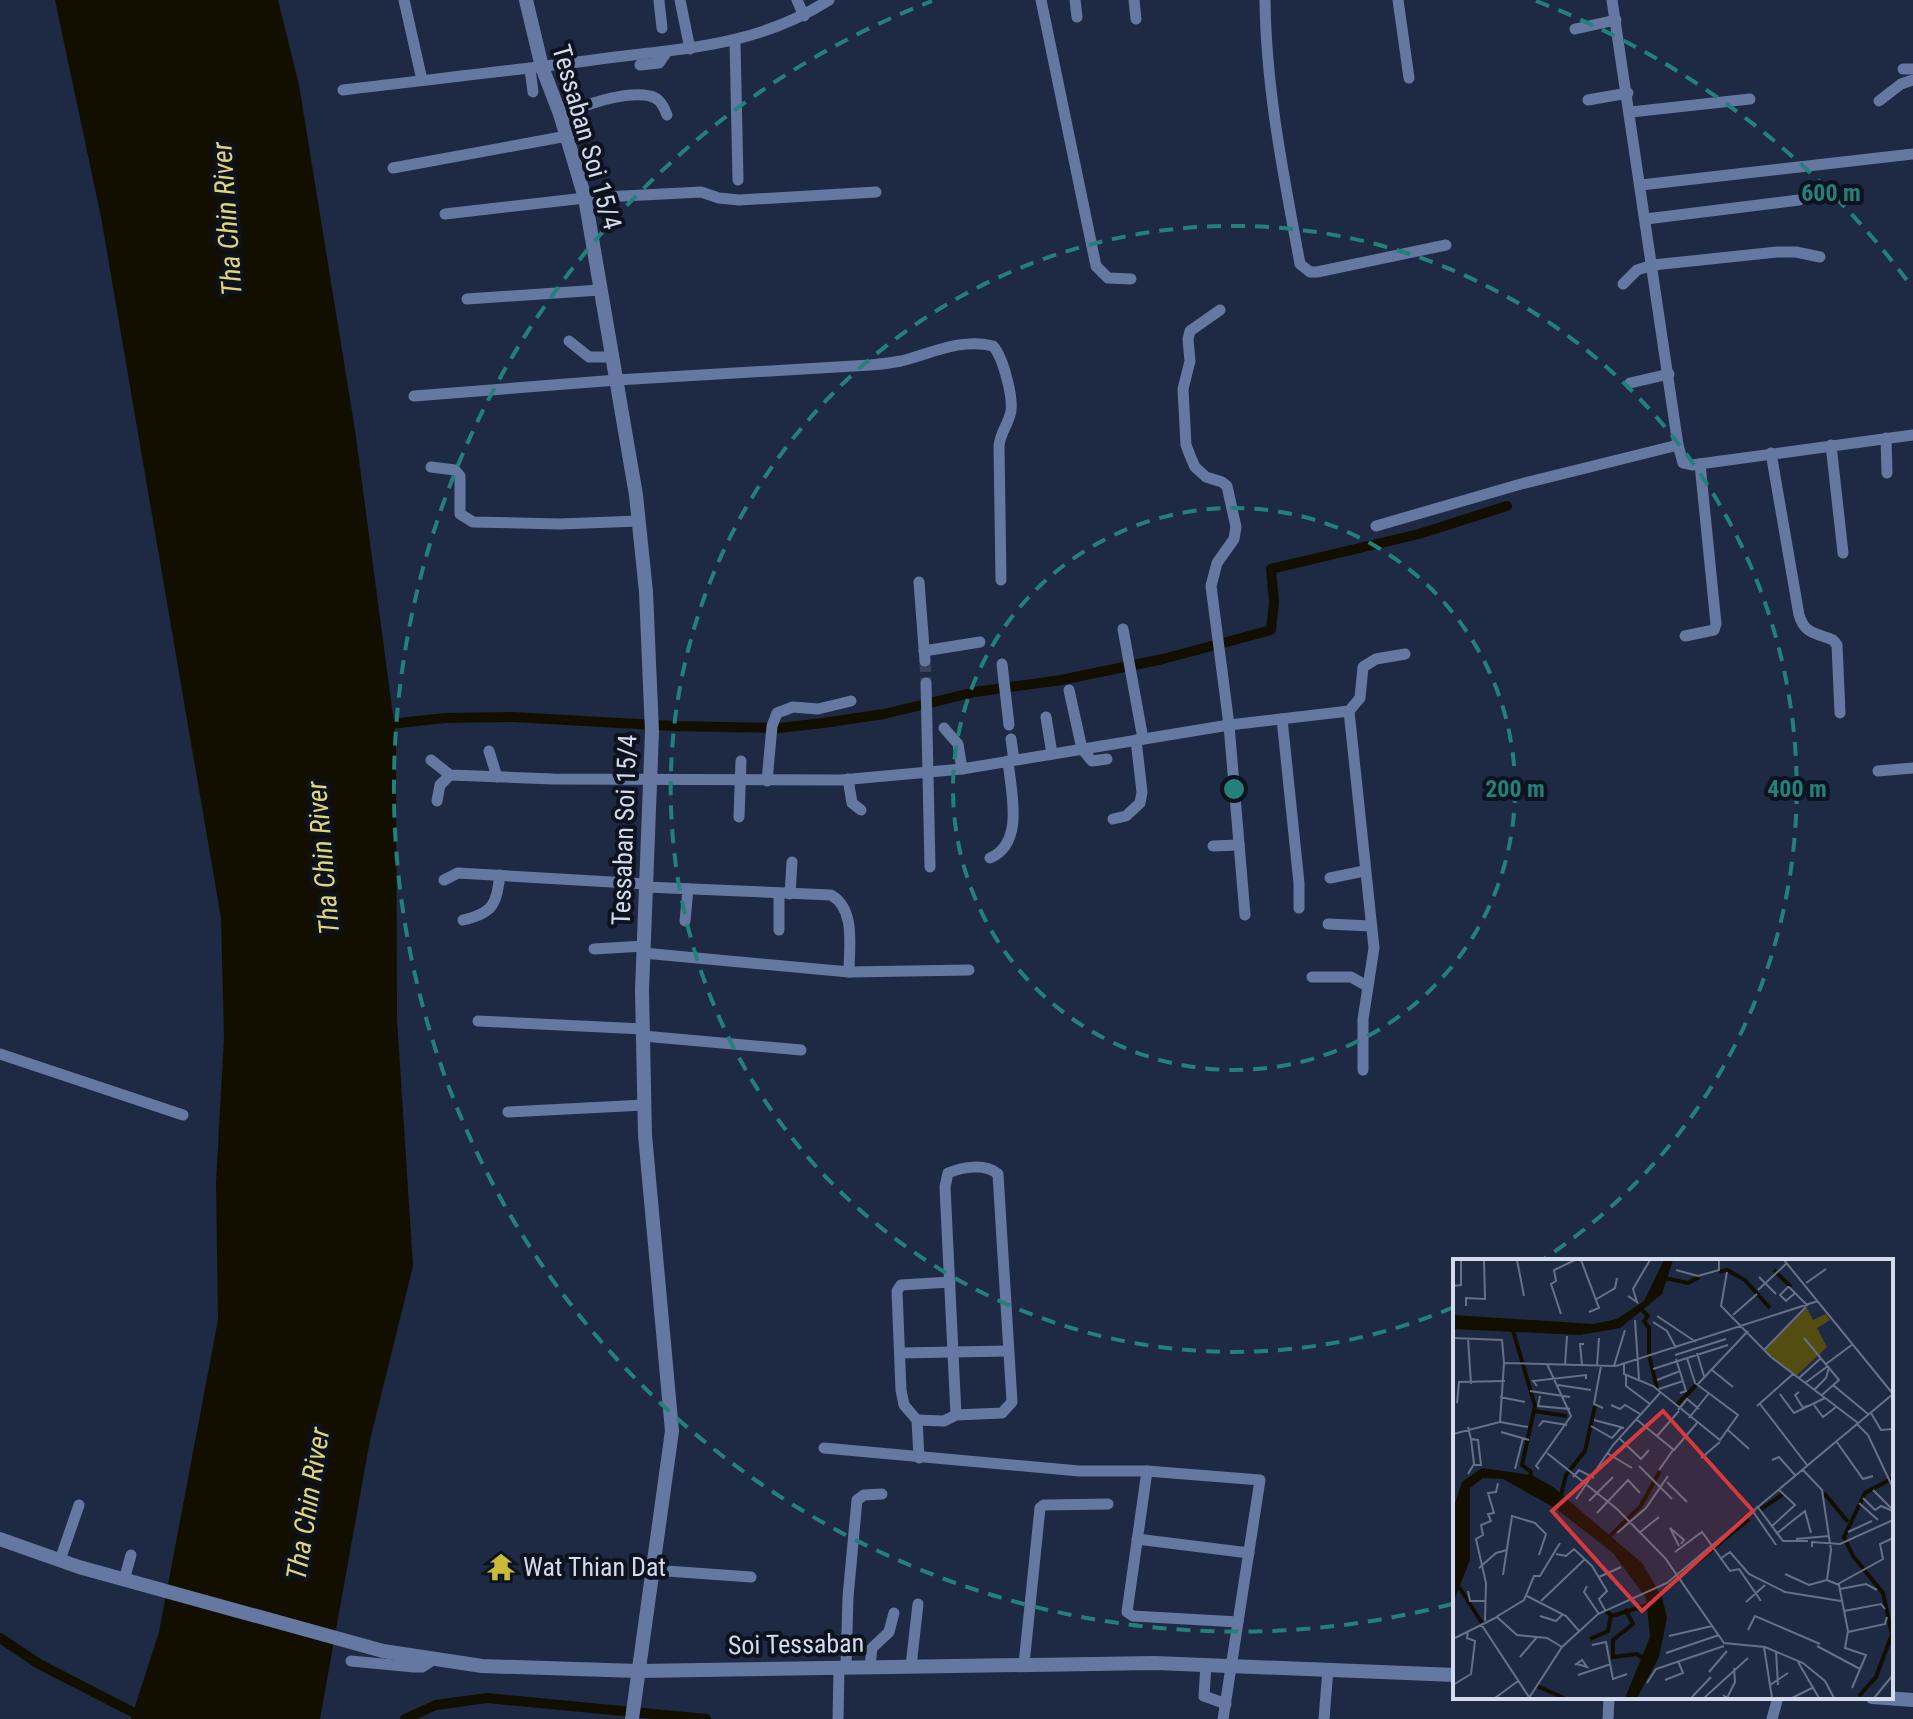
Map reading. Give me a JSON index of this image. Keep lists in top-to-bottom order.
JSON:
{
  "streets": {
    "street": ["Tessaban Soi 15/4", "Soi Tessaban"]
  },
  "crossings": [
    ["Tessaban Soi 15/4", "Soi Tessaban"]
  ],
  "water": ["Tha Chin River"],
  "places": {
    "temple": ["Wat Thian Dat"]
  },
  "rings": ["600 m", "200 m", "400 m"]
}
